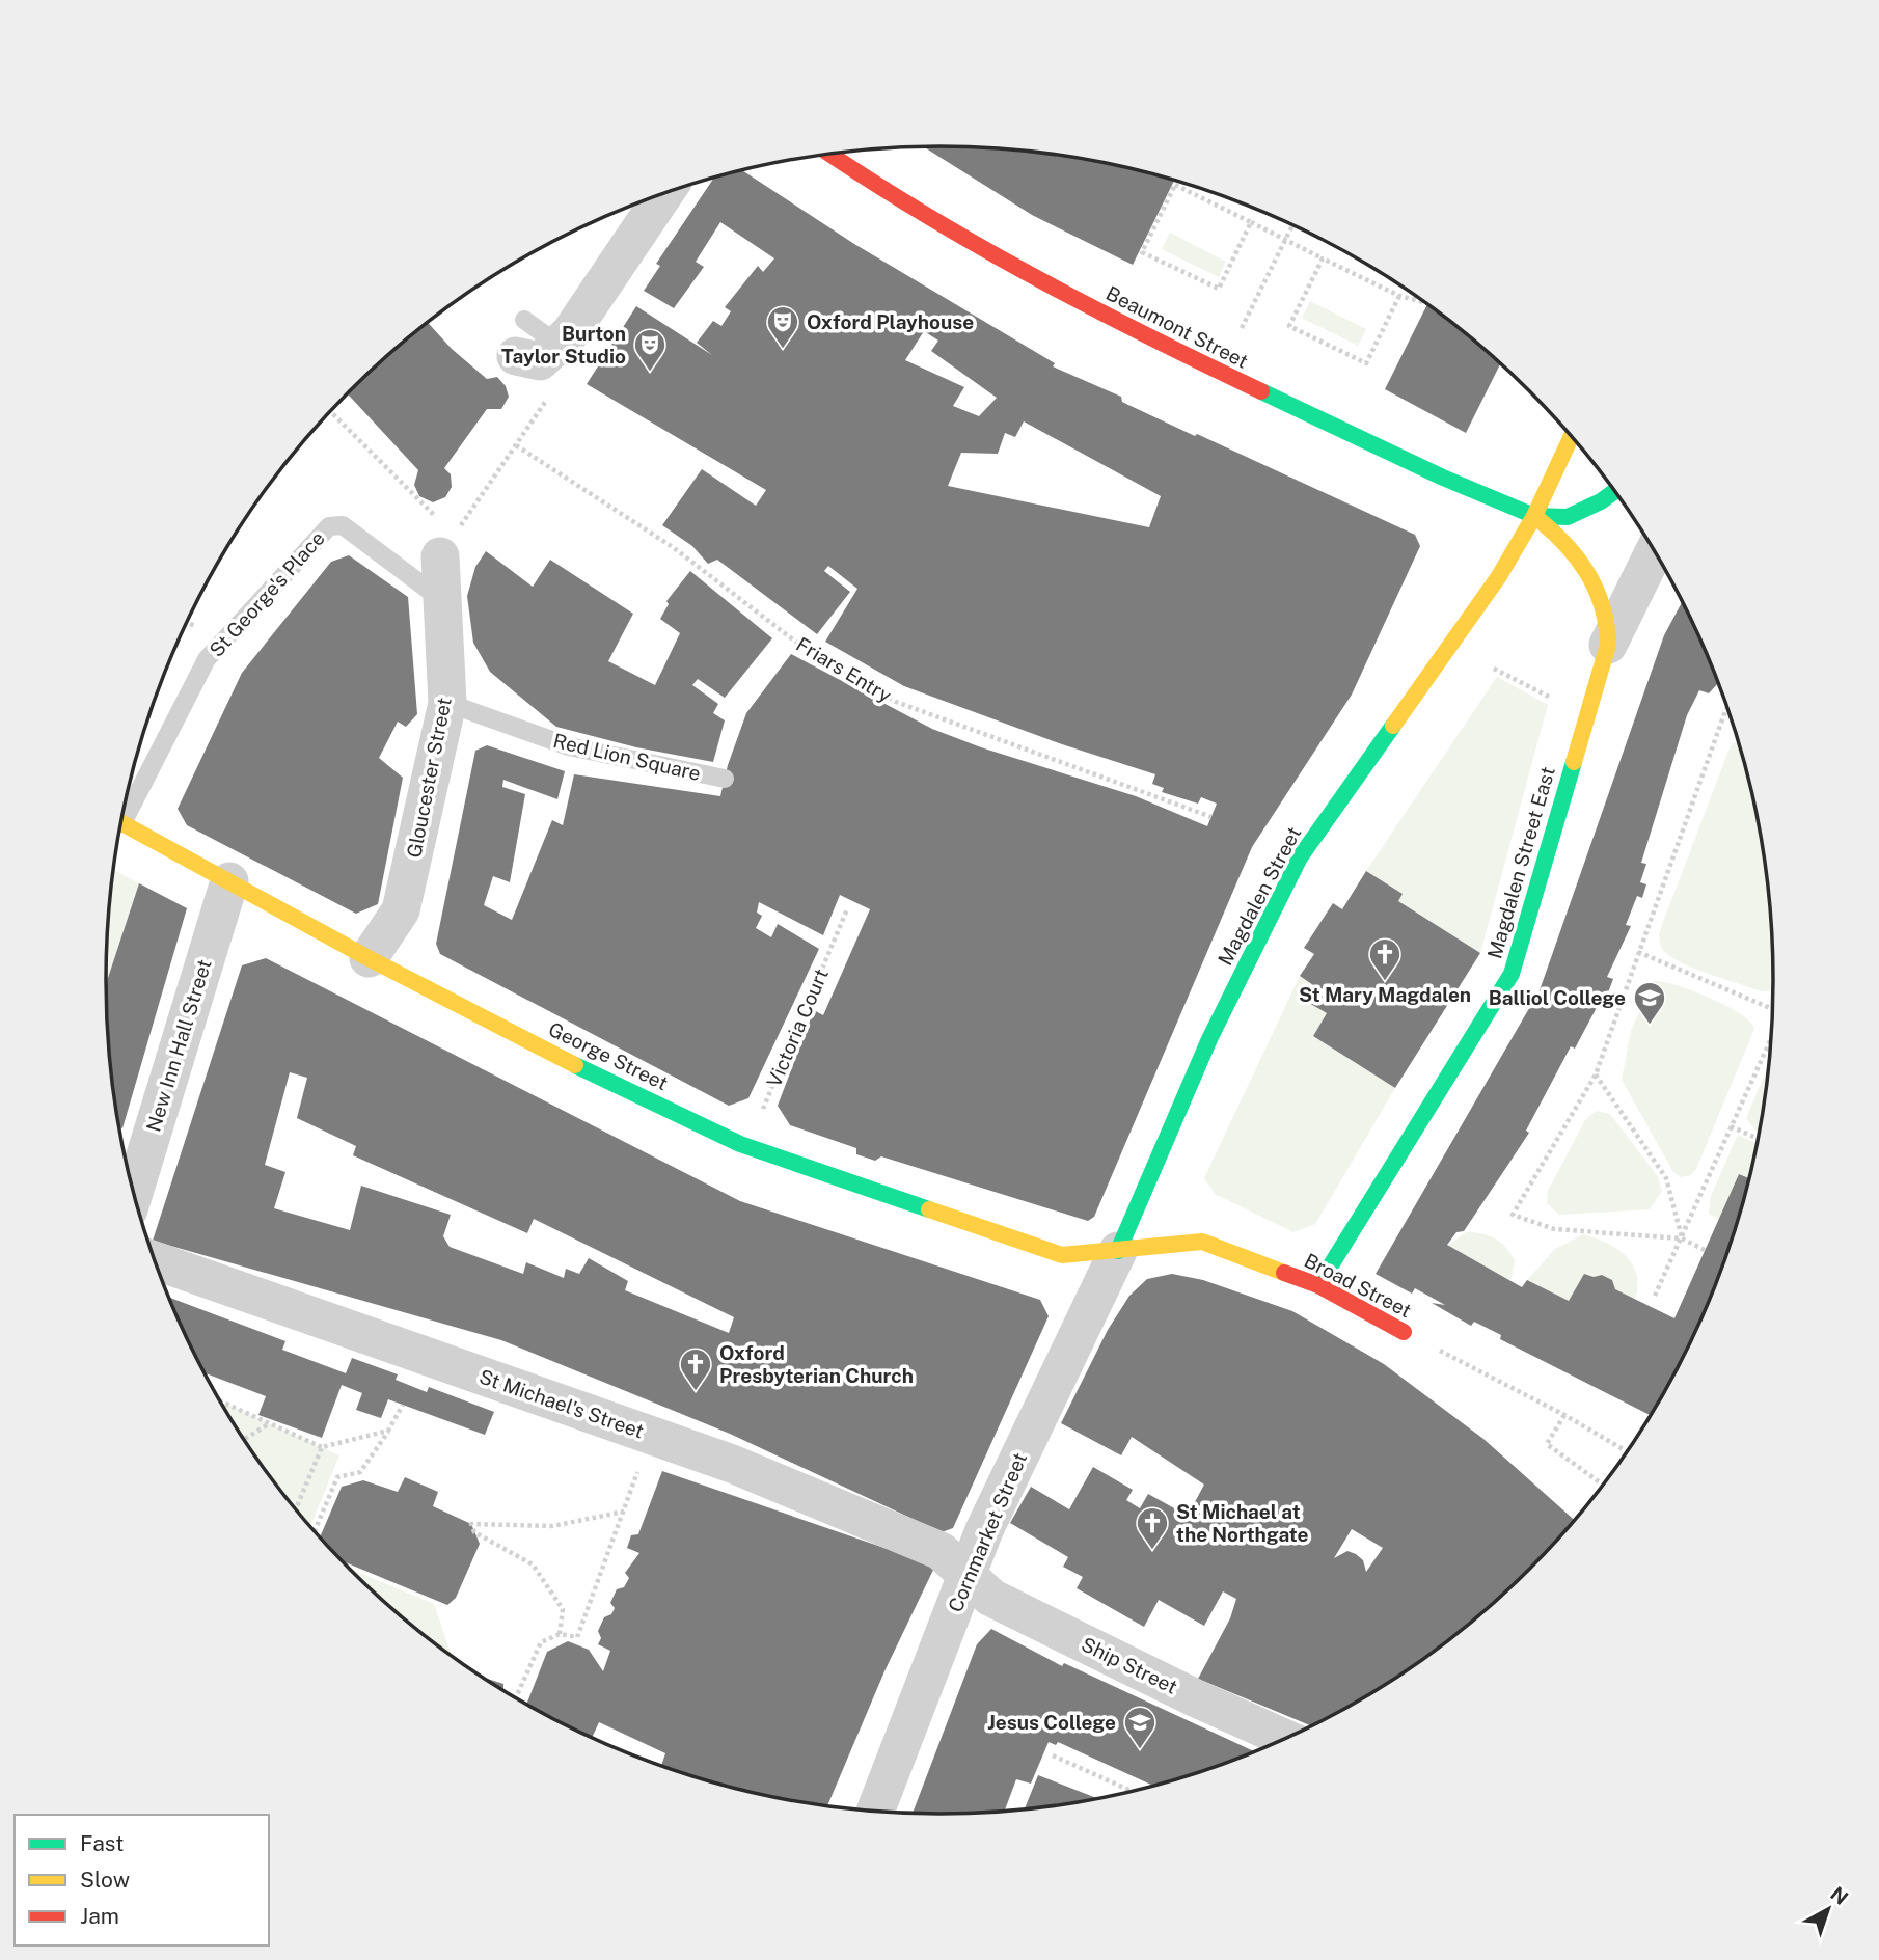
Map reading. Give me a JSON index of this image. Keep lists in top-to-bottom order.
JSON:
{
  "streets": {
    "street": [
      "Beaumont Street",
      "Gloucester Street",
      "Magdalen Street East",
      "Magdalen Street",
      "New Inn Hall Street",
      "George Street",
      "Broad Street",
      "St Michael's Street",
      "Cornmarket Street",
      "Ship Street"
    ],
    "lane": ["St George's Place", "Red Lion Square"],
    "path": ["Friars Entry", "Victoria Court"]
  },
  "crossings": [
    ["Beaumont Street", "Magdalen Street East"],
    ["Beaumont Street", "Magdalen Street"],
    ["St George's Place", "Gloucester Street"],
    ["Red Lion Square", "Gloucester Street"],
    ["Gloucester Street", "George Street"],
    ["Magdalen Street East", "Magdalen Street"],
    ["Magdalen Street East", "Broad Street"],
    ["Magdalen Street", "George Street"],
    ["Magdalen Street", "Broad Street"],
    ["Magdalen Street", "Cornmarket Street"],
    ["Victoria Court", "George Street"],
    ["New Inn Hall Street", "George Street"],
    ["George Street", "Broad Street"],
    ["George Street", "Cornmarket Street"],
    ["Broad Street", "Cornmarket Street"],
    ["St Michael's Street", "Cornmarket Street"],
    ["St Michael's Street", "Ship Street"],
    ["Cornmarket Street", "Ship Street"]
  ],
  "places": {
    "theatre": ["Oxford Playhouse", "Burton Taylor Studio"],
    "church": ["St Mary Magdalen", "Oxford Presbyterian Church", "St Michael at the Northgate"],
    "school or university": ["Balliol College", "Jesus College"]
  },
  "legend": ["Fast", "Slow", "Jam"],
  "north": "top right"
}
